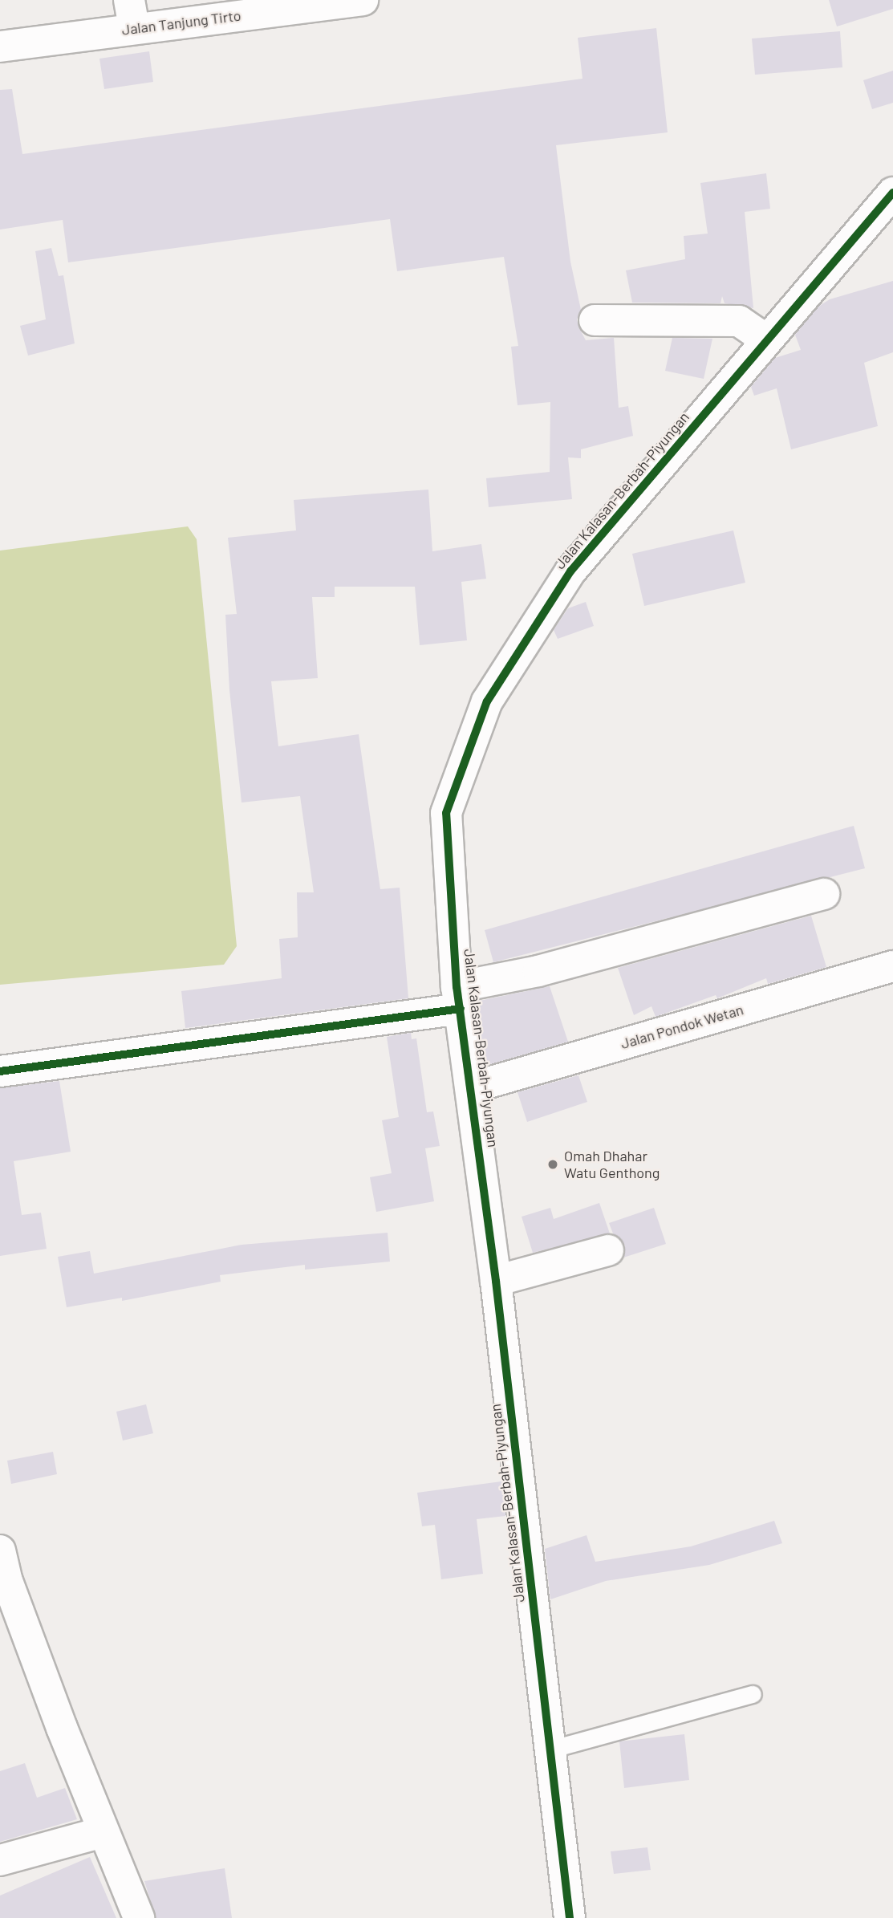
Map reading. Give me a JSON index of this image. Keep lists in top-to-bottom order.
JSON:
{
  "streets": {
    "street": ["Jalan Tanjung Tirto", "Jalan Kalasan-Berbah-Piyungan", "Jalan Pondok Wetan"]
  },
  "crossings": [
    ["Jalan Kalasan-Berbah-Piyungan", "Jalan Pondok Wetan"]
  ],
  "places": ["Omah Dhahar Watu Genthong"]
}
